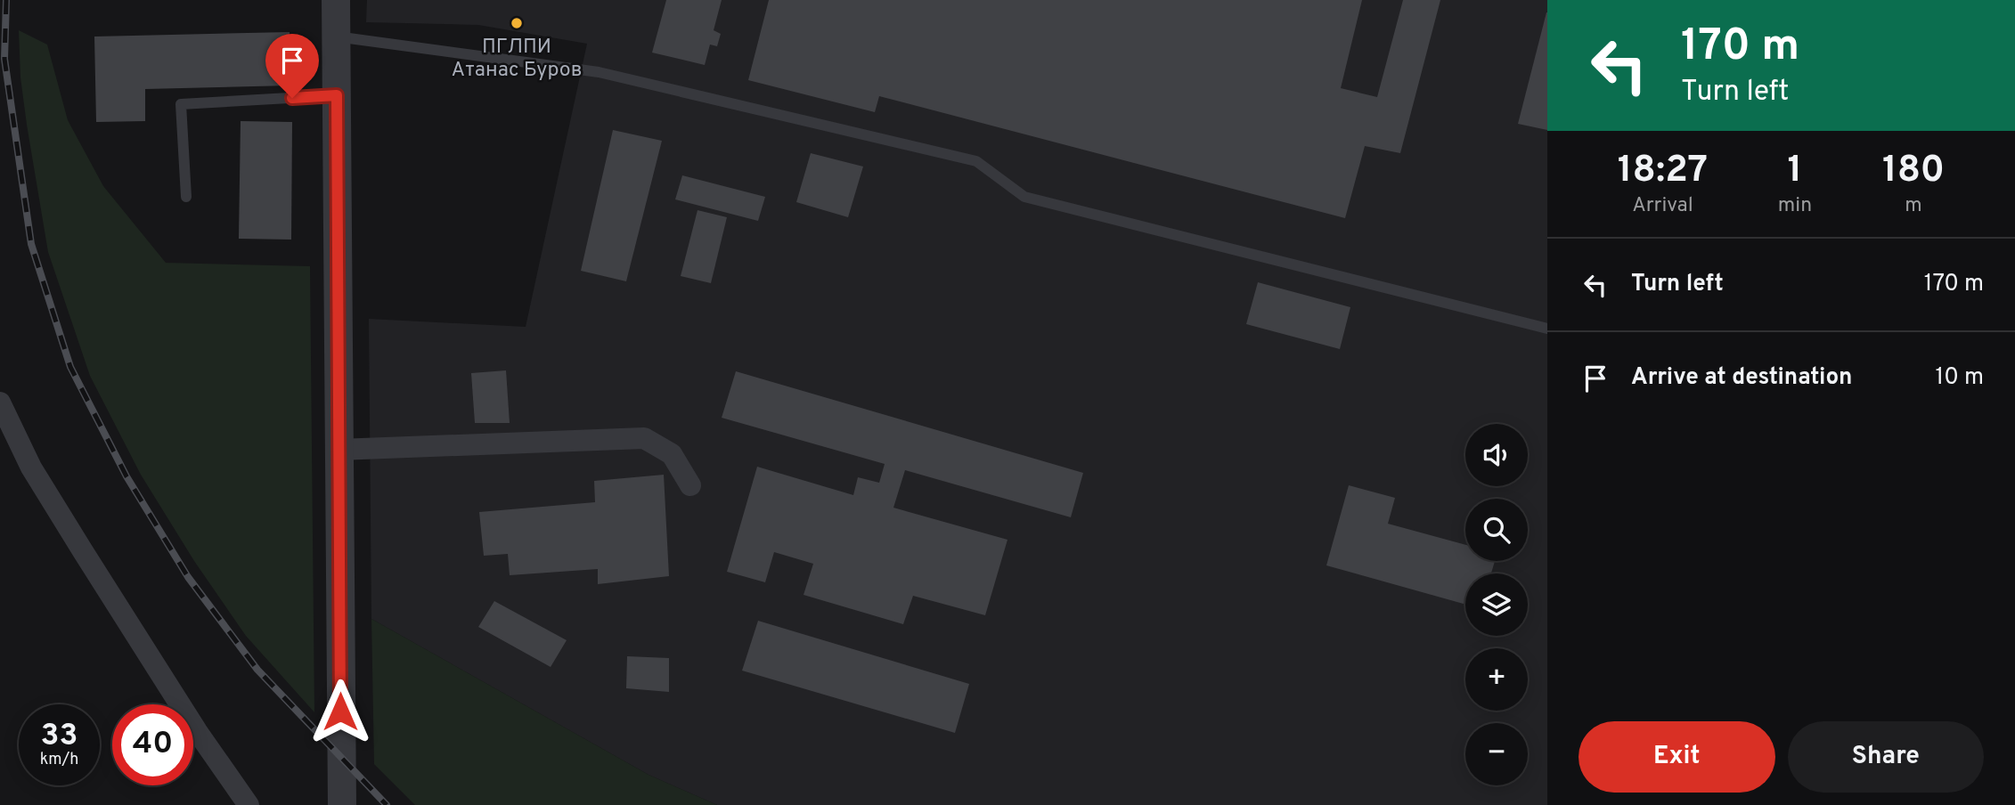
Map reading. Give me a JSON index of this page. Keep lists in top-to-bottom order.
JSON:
{
  "places": ["ПГЛПИ Атанас Буров"],
  "page": {
    "turn": ["170 m", "Turn left"],
    "eta": [
      "18:27",
      "Arrival",
      "1",
      "min",
      "180",
      "m"
    ],
    "list": [
      {
        "name": "Turn left",
        "value": "170 m"
      },
      {
        "name": "Arrive at destination",
        "value": "10 m"
      }
    ],
    "map_buttons": ["+", "−"],
    "speed": "33 km/h",
    "limit": "40",
    "buttons": ["Exit", "Share"]
  }
}
